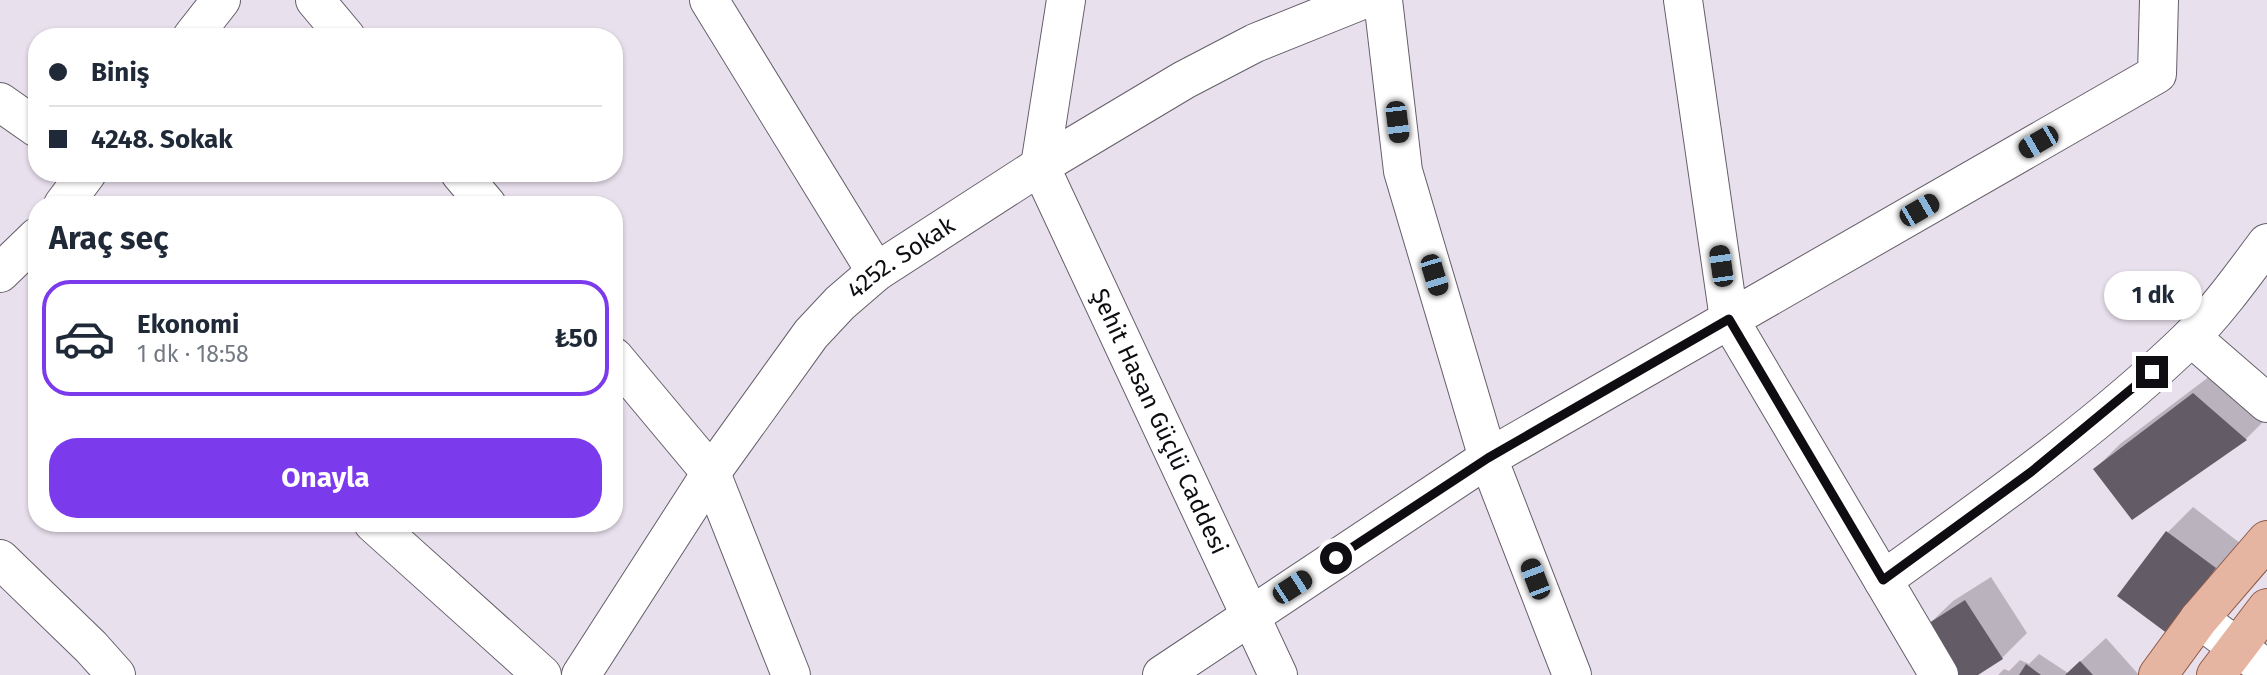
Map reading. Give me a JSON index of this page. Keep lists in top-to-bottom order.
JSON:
{
  "streets": {
    "street": ["4252. Sokak", "Şehit Hasan Güçlü Caddesi"]
  },
  "crossings": [
    ["4252. Sokak", "Şehit Hasan Güçlü Caddesi"]
  ],
  "page": {
    "banner": ["Biniş", "4248. Sokak"],
    "heading": "Araç seç",
    "bubble": "1 dk",
    "list": [
      {
        "name": "Ekonomi",
        "note": "1 dk · 18:58",
        "value": "₺50"
      }
    ],
    "buttons": "Onayla"
  }
}
